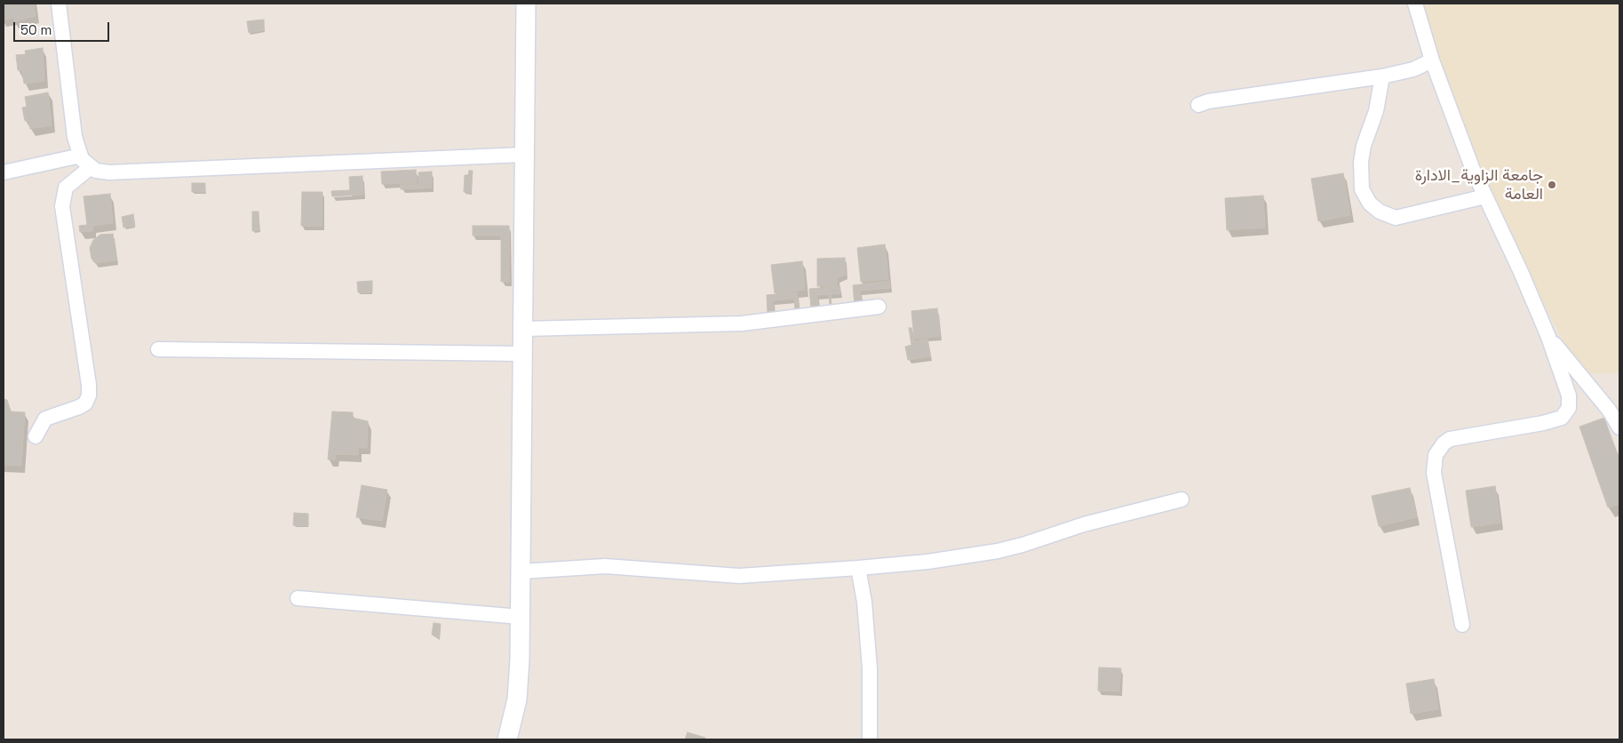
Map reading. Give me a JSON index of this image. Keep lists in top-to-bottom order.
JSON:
{
  "places": ["جامعة الزاوية_الادارة العامة"],
  "scale_bar": "50 m"
}
